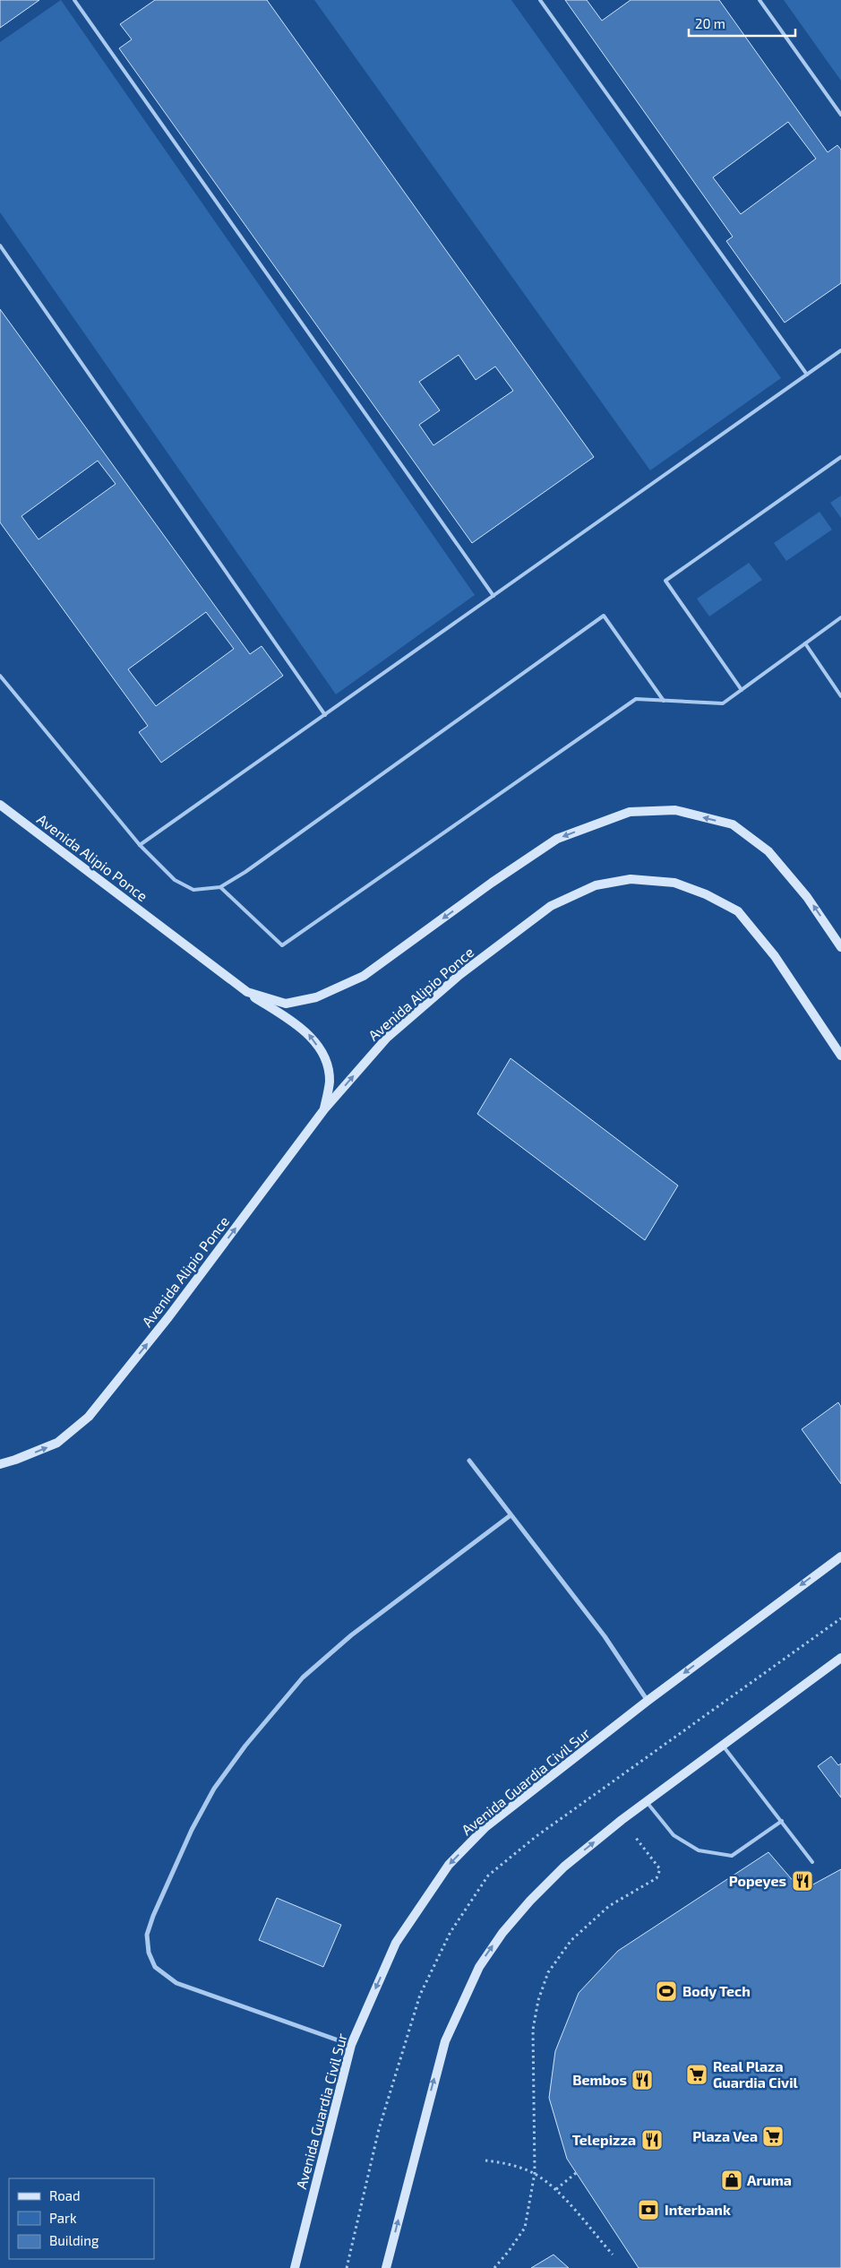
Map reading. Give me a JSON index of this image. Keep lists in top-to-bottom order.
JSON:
{
  "streets": {
    "main road": ["Avenida Alipio Ponce", "Avenida Guardia Civil Sur"]
  },
  "one_way": ["Avenida Guardia Civil Sur"],
  "places": {
    "restaurant": ["Popeyes", "Bembos", "Telepizza"],
    "sports": ["Body Tech"],
    "supermarket": ["Real Plaza Guardia Civil", "Plaza Vea"],
    "shop": ["Aruma"],
    "bank": ["Interbank"]
  },
  "legend": ["Road", "Park", "Building"],
  "scale_bar": "20 m"
}
